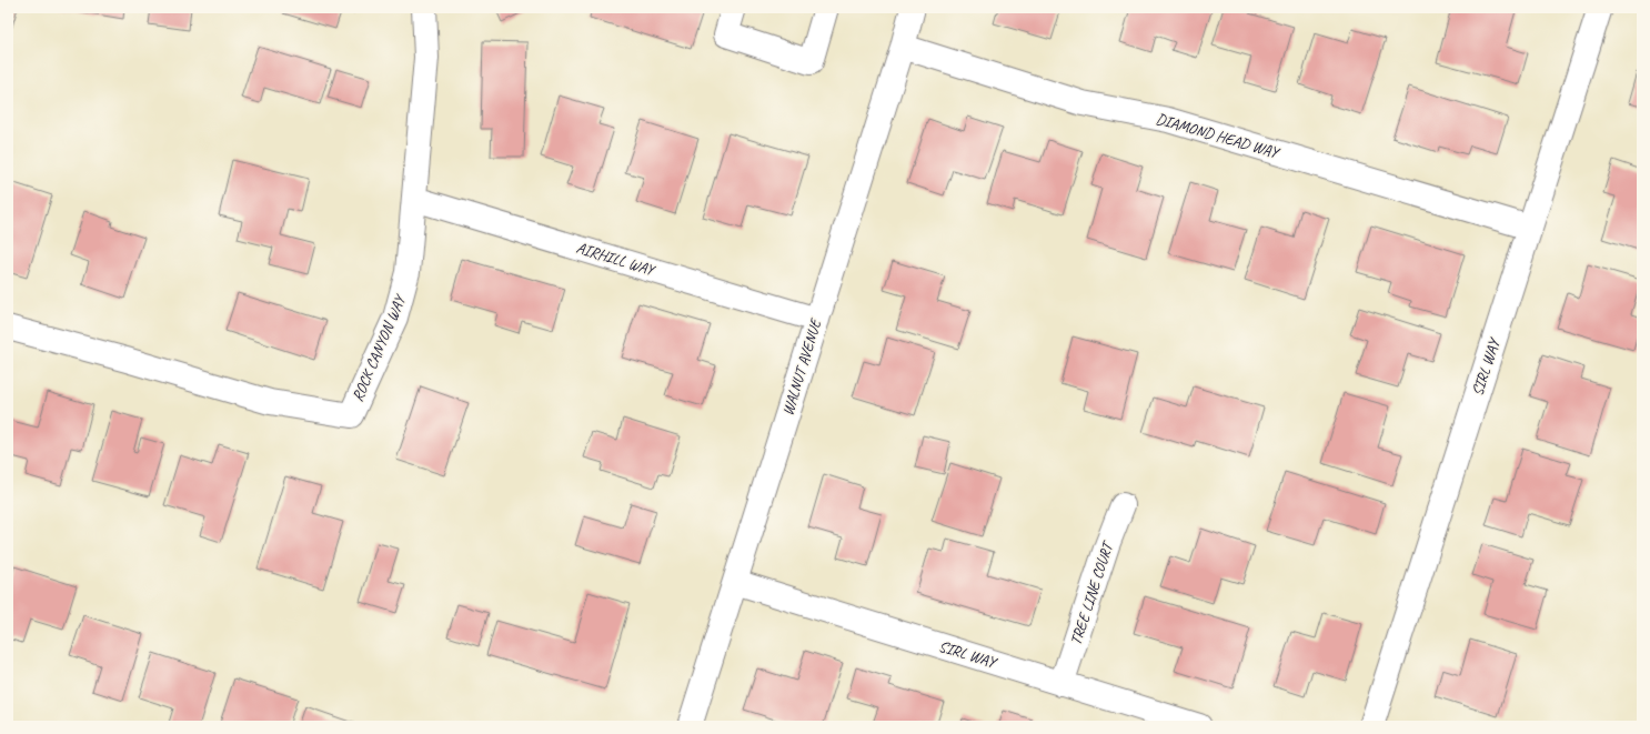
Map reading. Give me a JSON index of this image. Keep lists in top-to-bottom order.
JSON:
{
  "streets": {
    "street": [
      "DIAMOND HEAD WAY",
      "AIRHILL WAY",
      "ROCK CANYON WAY",
      "WALNUT AVENUE",
      "SIRL WAY",
      "TREE LINE COURT"
    ]
  },
  "crossings": [
    ["DIAMOND HEAD WAY", "WALNUT AVENUE"],
    ["DIAMOND HEAD WAY", "SIRL WAY"],
    ["AIRHILL WAY", "ROCK CANYON WAY"],
    ["AIRHILL WAY", "WALNUT AVENUE"],
    ["WALNUT AVENUE", "SIRL WAY"],
    ["SIRL WAY", "TREE LINE COURT"]
  ]
}
